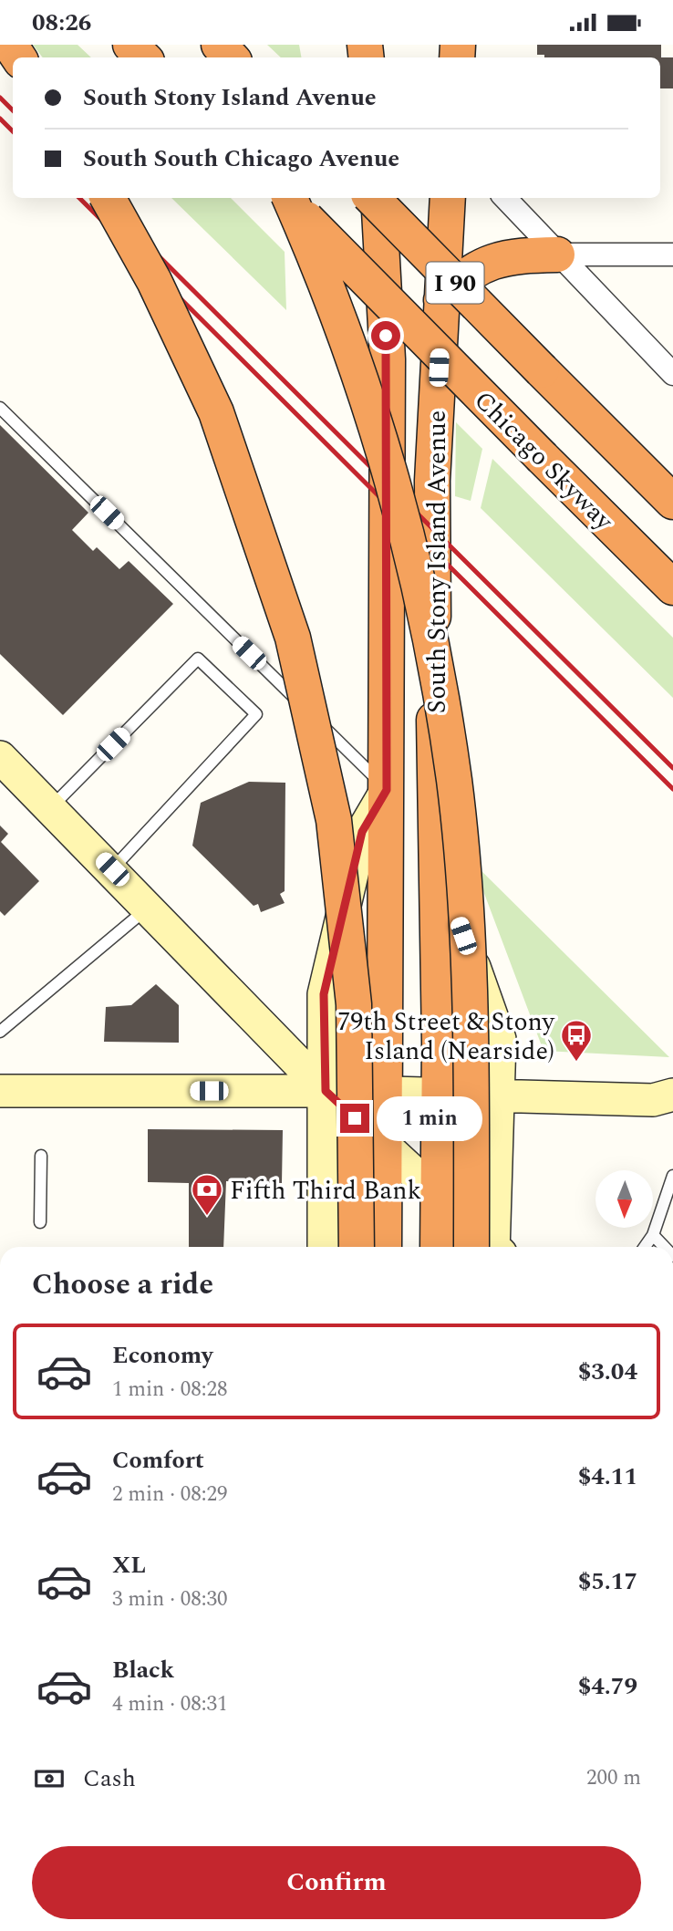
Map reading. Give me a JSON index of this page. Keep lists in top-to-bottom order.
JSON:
{
  "streets": {
    "highway": ["I 90", "Chicago Skyway", "South Stony Island Avenue"]
  },
  "places": {
    "bus stop": ["79th Street & Stony Island (Nearside)"],
    "bank": ["Fifth Third Bank"]
  },
  "north": "bottom",
  "page": {
    "status": "08:26",
    "banner": ["South Stony Island Avenue", "South South Chicago Avenue"],
    "bubble": "1 min",
    "heading": "Choose a ride",
    "list": [
      {
        "name": "Economy",
        "note": "1 min · 08:28",
        "value": "$3.04"
      },
      {
        "name": "Comfort",
        "note": "2 min · 08:29",
        "value": "$4.11"
      },
      {
        "name": "XL",
        "note": "3 min · 08:30",
        "value": "$5.17"
      },
      {
        "name": "Black",
        "note": "4 min · 08:31",
        "value": "$4.79"
      }
    ],
    "pay": ["Cash", "200 m"],
    "buttons": "Confirm"
  }
}
